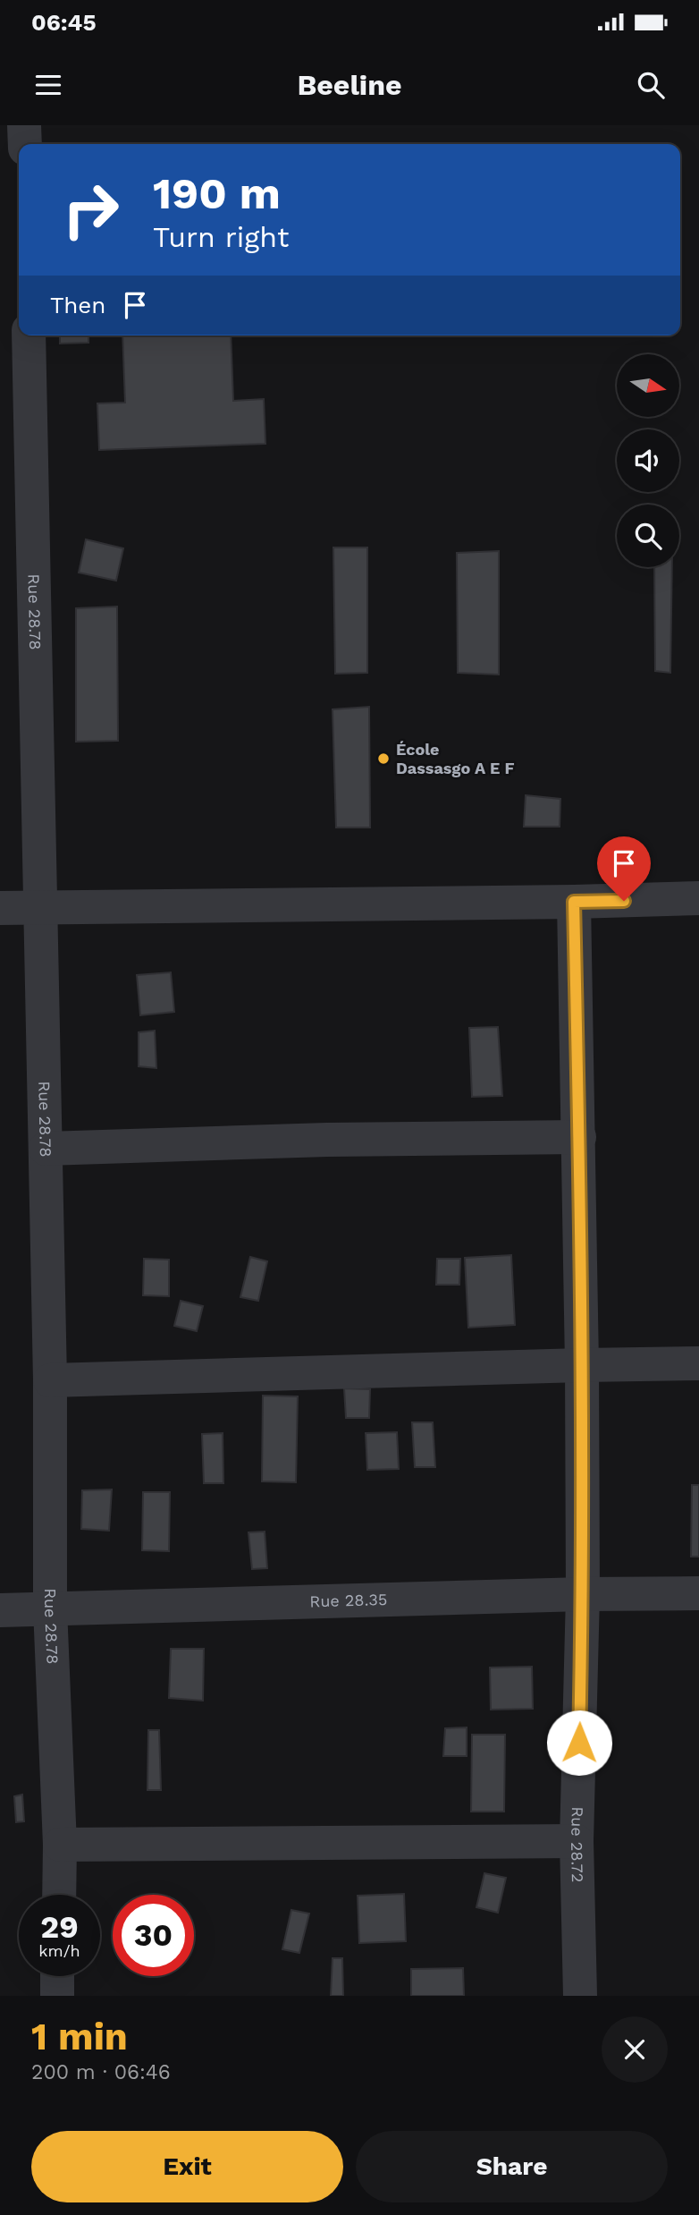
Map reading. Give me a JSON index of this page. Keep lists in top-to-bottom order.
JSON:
{
  "streets": {
    "street": ["Rue 28.78", "Rue 28.35", "Rue 28.72"]
  },
  "crossings": [
    ["Rue 28.78", "Rue 28.35"],
    ["Rue 28.35", "Rue 28.72"]
  ],
  "places": ["École Dassasgo A E F"],
  "north": "right",
  "page": {
    "status": "06:45",
    "header": "Beeline",
    "turn": ["190 m", "Turn right"],
    "then": "Then",
    "speed": "29 km/h",
    "limit": "30",
    "heading": ["1 min", "200 m · 06:46"],
    "buttons": ["Exit", "Share"]
  }
}
